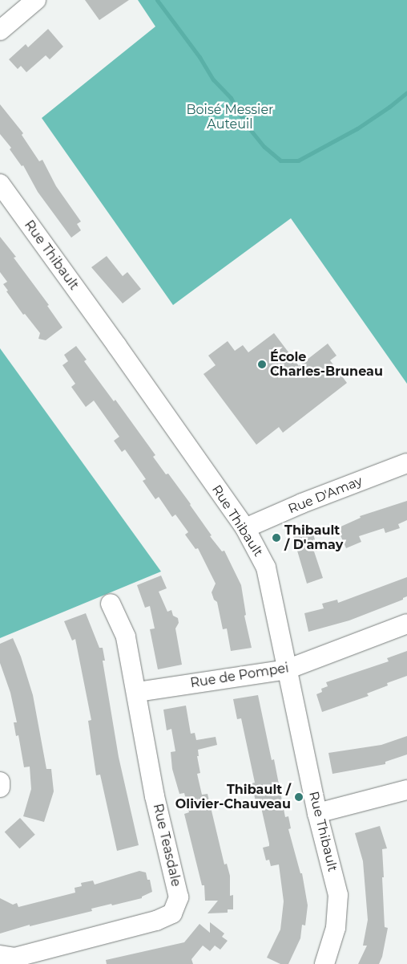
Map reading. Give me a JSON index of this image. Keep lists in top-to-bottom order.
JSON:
{
  "streets": {
    "street": [
      "Rue Thibault",
      "Rue D'Amay",
      "Rue de Pompei",
      "Rue Teasdale"
    ]
  },
  "crossings": [
    ["Rue Thibault", "Rue D'Amay"],
    ["Rue Thibault", "Rue de Pompei"],
    ["Rue de Pompei", "Rue Teasdale"]
  ],
  "parks": ["Boisé Messier Auteuil"],
  "places": ["École Charles-Bruneau", "Thibault / D'amay", "Thibault / Olivier-Chauveau"]
}
